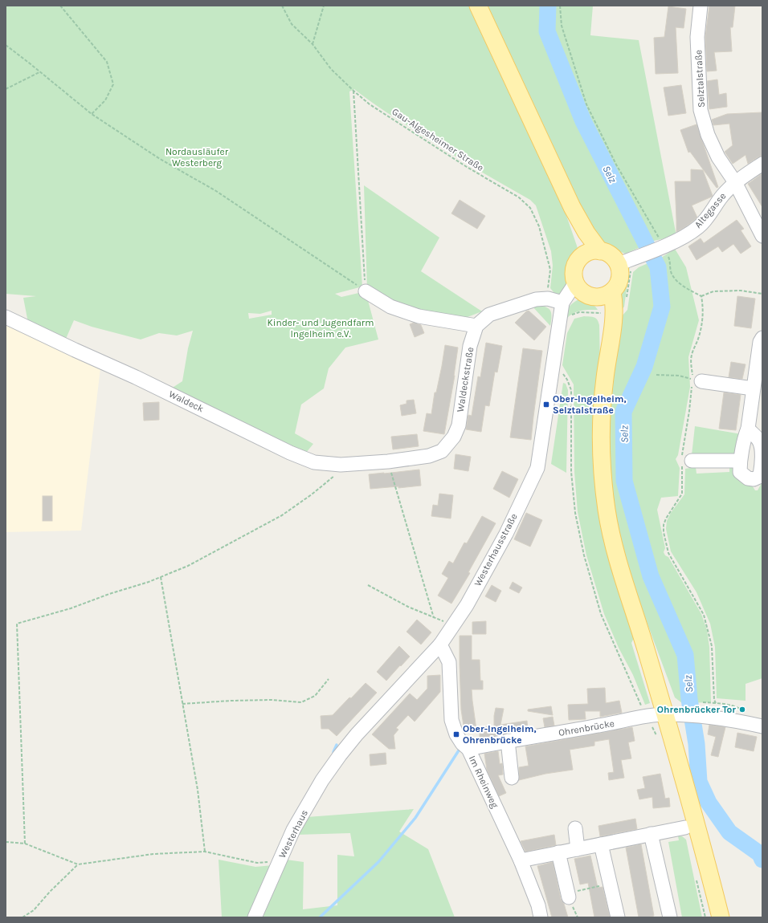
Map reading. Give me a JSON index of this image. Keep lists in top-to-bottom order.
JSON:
{
  "streets": {
    "street": [
      "Selztalstraße",
      "Altegasse",
      "Waldeckstraße",
      "Waldeck",
      "Westerhausstraße",
      "Ohrenbrücke",
      "Im Rheinweg",
      "Westerhaus"
    ],
    "path": ["Gau-Algesheimer Straße"]
  },
  "crossings": [
    ["Selztalstraße", "Altegasse"],
    ["Waldeckstraße", "Waldeck"],
    ["Westerhausstraße", "Im Rheinweg"],
    ["Westerhausstraße", "Westerhaus"],
    ["Ohrenbrücke", "Im Rheinweg"]
  ],
  "water": ["Selz"],
  "parks": ["Nordausläufer Westerberg", "Kinder- und Jugendfarm Ingelheim e.V."],
  "places": {
    "transit": ["Ober-Ingelheim, Selztalstraße", "Ober-Ingelheim, Ohrenbrücke"],
    "other": ["Ohrenbrücker Tor"]
  }
}
